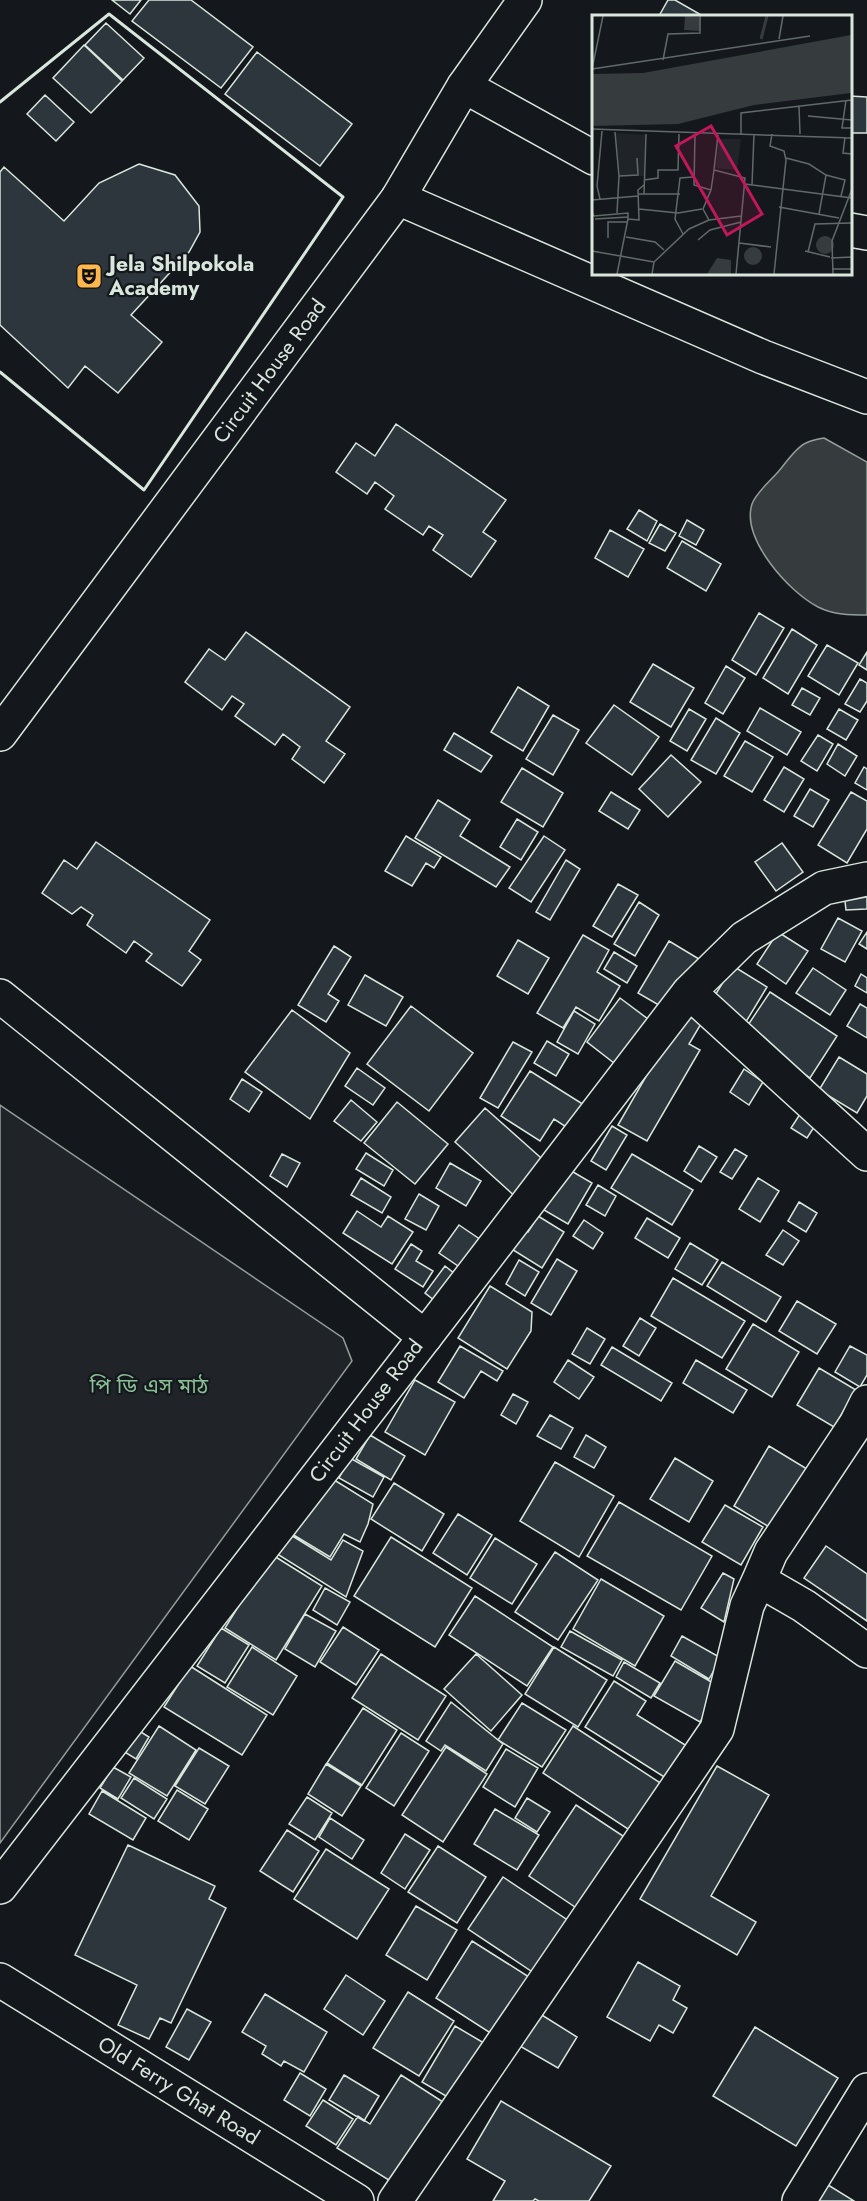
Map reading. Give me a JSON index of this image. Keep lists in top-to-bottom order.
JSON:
{
  "streets": {
    "street": ["Circuit House Road", "Old Ferry Ghat Road"]
  },
  "parks": ["পি ডি এস মাঠ"],
  "places": {
    "theatre": ["Jela Shilpokola Academy"]
  }
}
